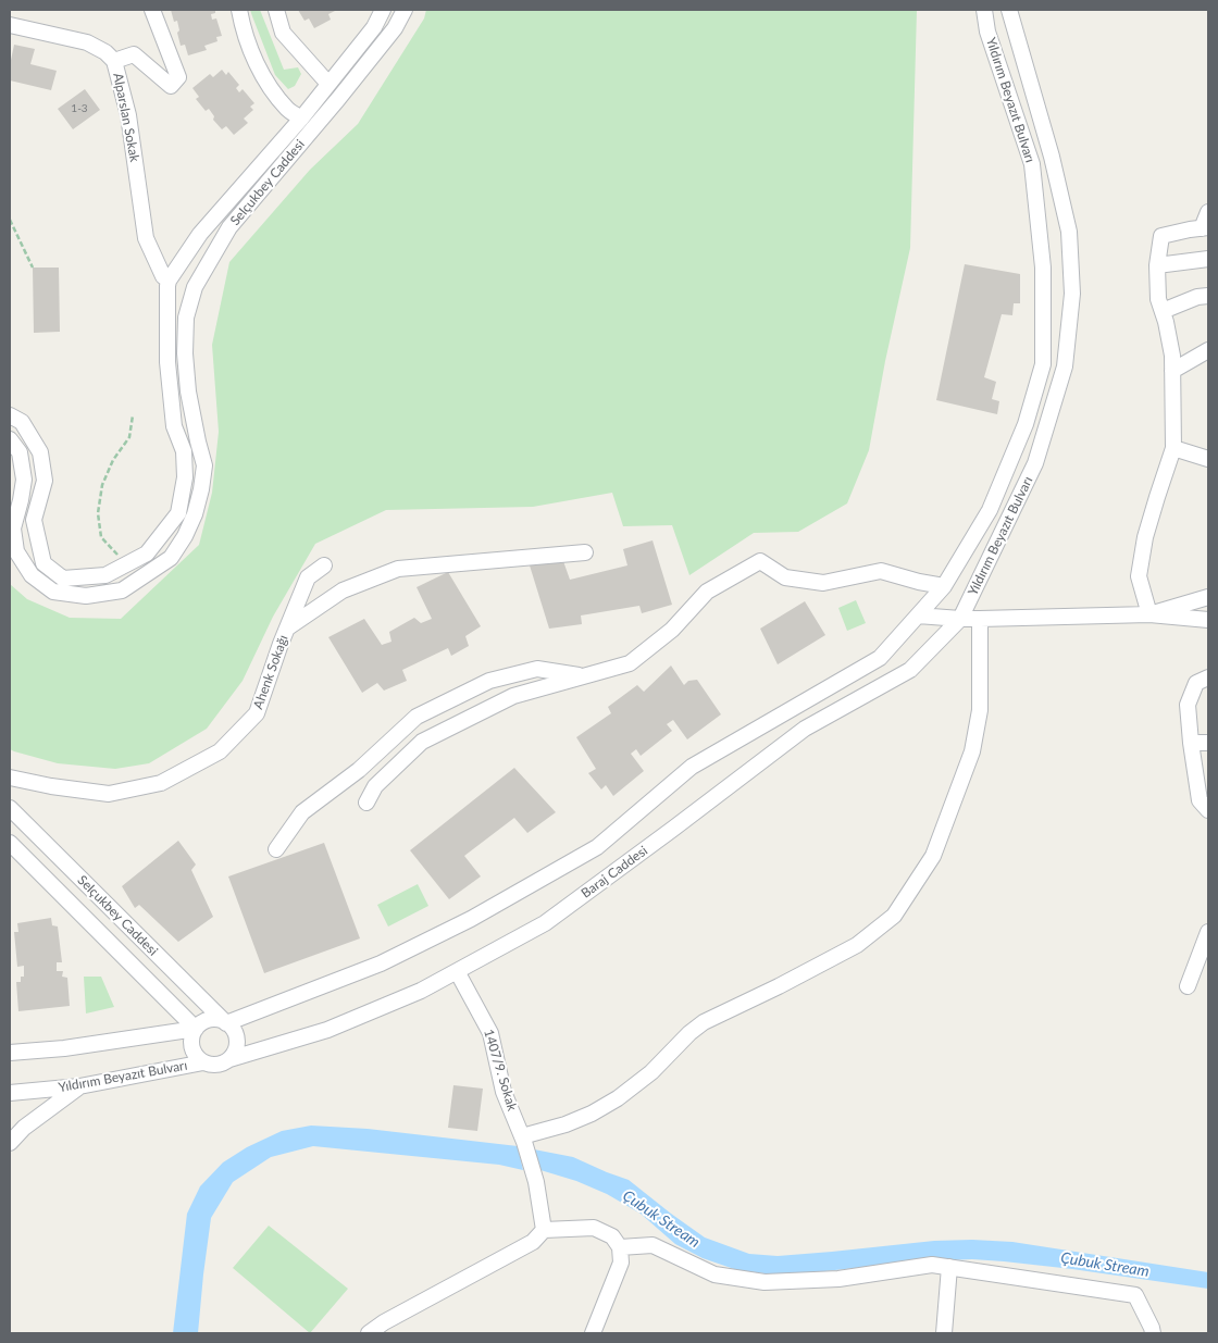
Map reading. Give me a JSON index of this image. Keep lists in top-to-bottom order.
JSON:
{
  "streets": {
    "street": [
      "Yıldırım Beyazıt Bulvarı",
      "Alparslan Sokak",
      "Selçukbey Caddesi",
      "Ahenk Sokağı",
      "Baraj Caddesi",
      "1407/9. Sokak"
    ]
  },
  "crossings": [
    ["Yıldırım Beyazıt Bulvarı", "Selçukbey Caddesi"],
    ["Yıldırım Beyazıt Bulvarı", "Baraj Caddesi"],
    ["Alparslan Sokak", "Selçukbey Caddesi"],
    ["Selçukbey Caddesi", "Baraj Caddesi"],
    ["Baraj Caddesi", "1407/9. Sokak"]
  ],
  "water": ["Çubuk Stream"],
  "house_numbers": ["1-3"]
}
